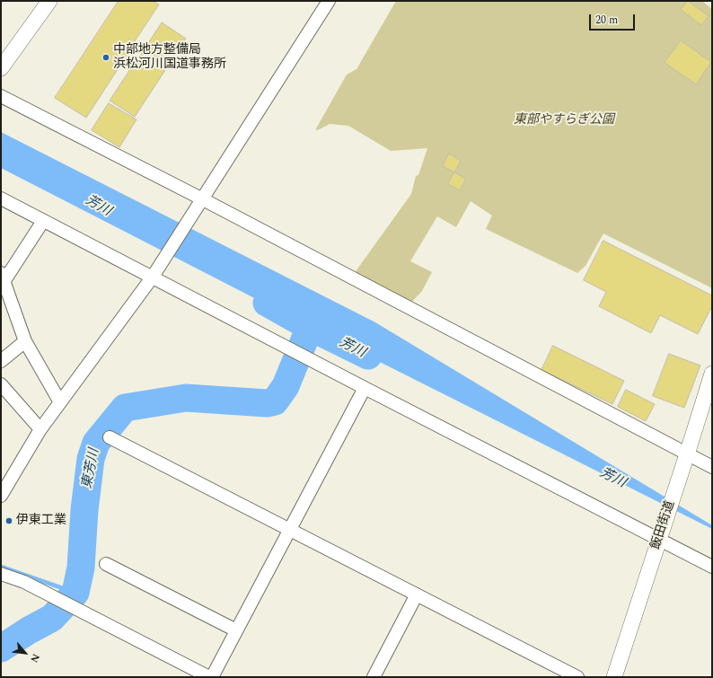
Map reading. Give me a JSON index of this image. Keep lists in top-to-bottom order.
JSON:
{
  "streets": {
    "street": ["飯田街道"]
  },
  "water": ["芳川", "東芳川"],
  "parks": ["東部やすらぎ公園"],
  "places": ["中部地方整備局 浜松河川国道事務所", "伊東工業"],
  "scale_bar": "20 m",
  "north": "bottom right"
}
